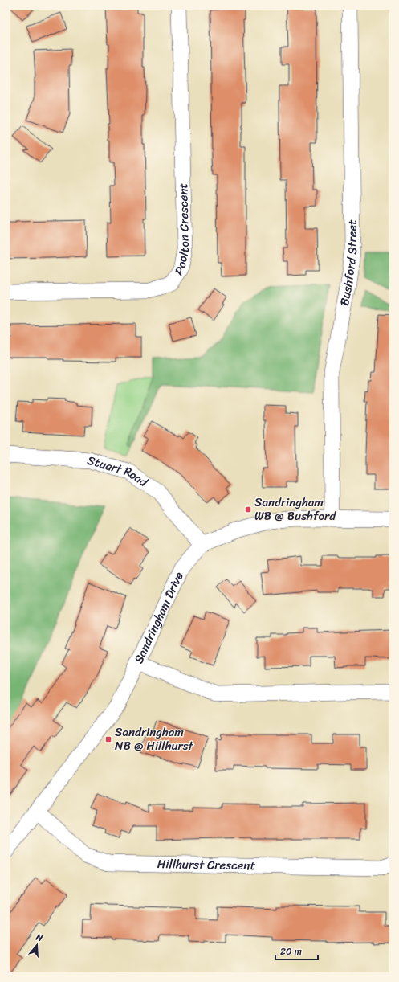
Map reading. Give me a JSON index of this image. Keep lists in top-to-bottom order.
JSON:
{
  "streets": {
    "street": [
      "Poolton Crescent",
      "Bushford Street",
      "Stuart Road",
      "Sandringham Drive",
      "Hillhurst Crescent"
    ]
  },
  "crossings": [
    ["Bushford Street", "Sandringham Drive"],
    ["Stuart Road", "Sandringham Drive"],
    ["Sandringham Drive", "Hillhurst Crescent"]
  ],
  "places": {
    "transit": ["Sandringham WB @ Bushford", "Sandringham NB @ Hillhurst"]
  },
  "scale_bar": "20 m",
  "north": "top"
}
